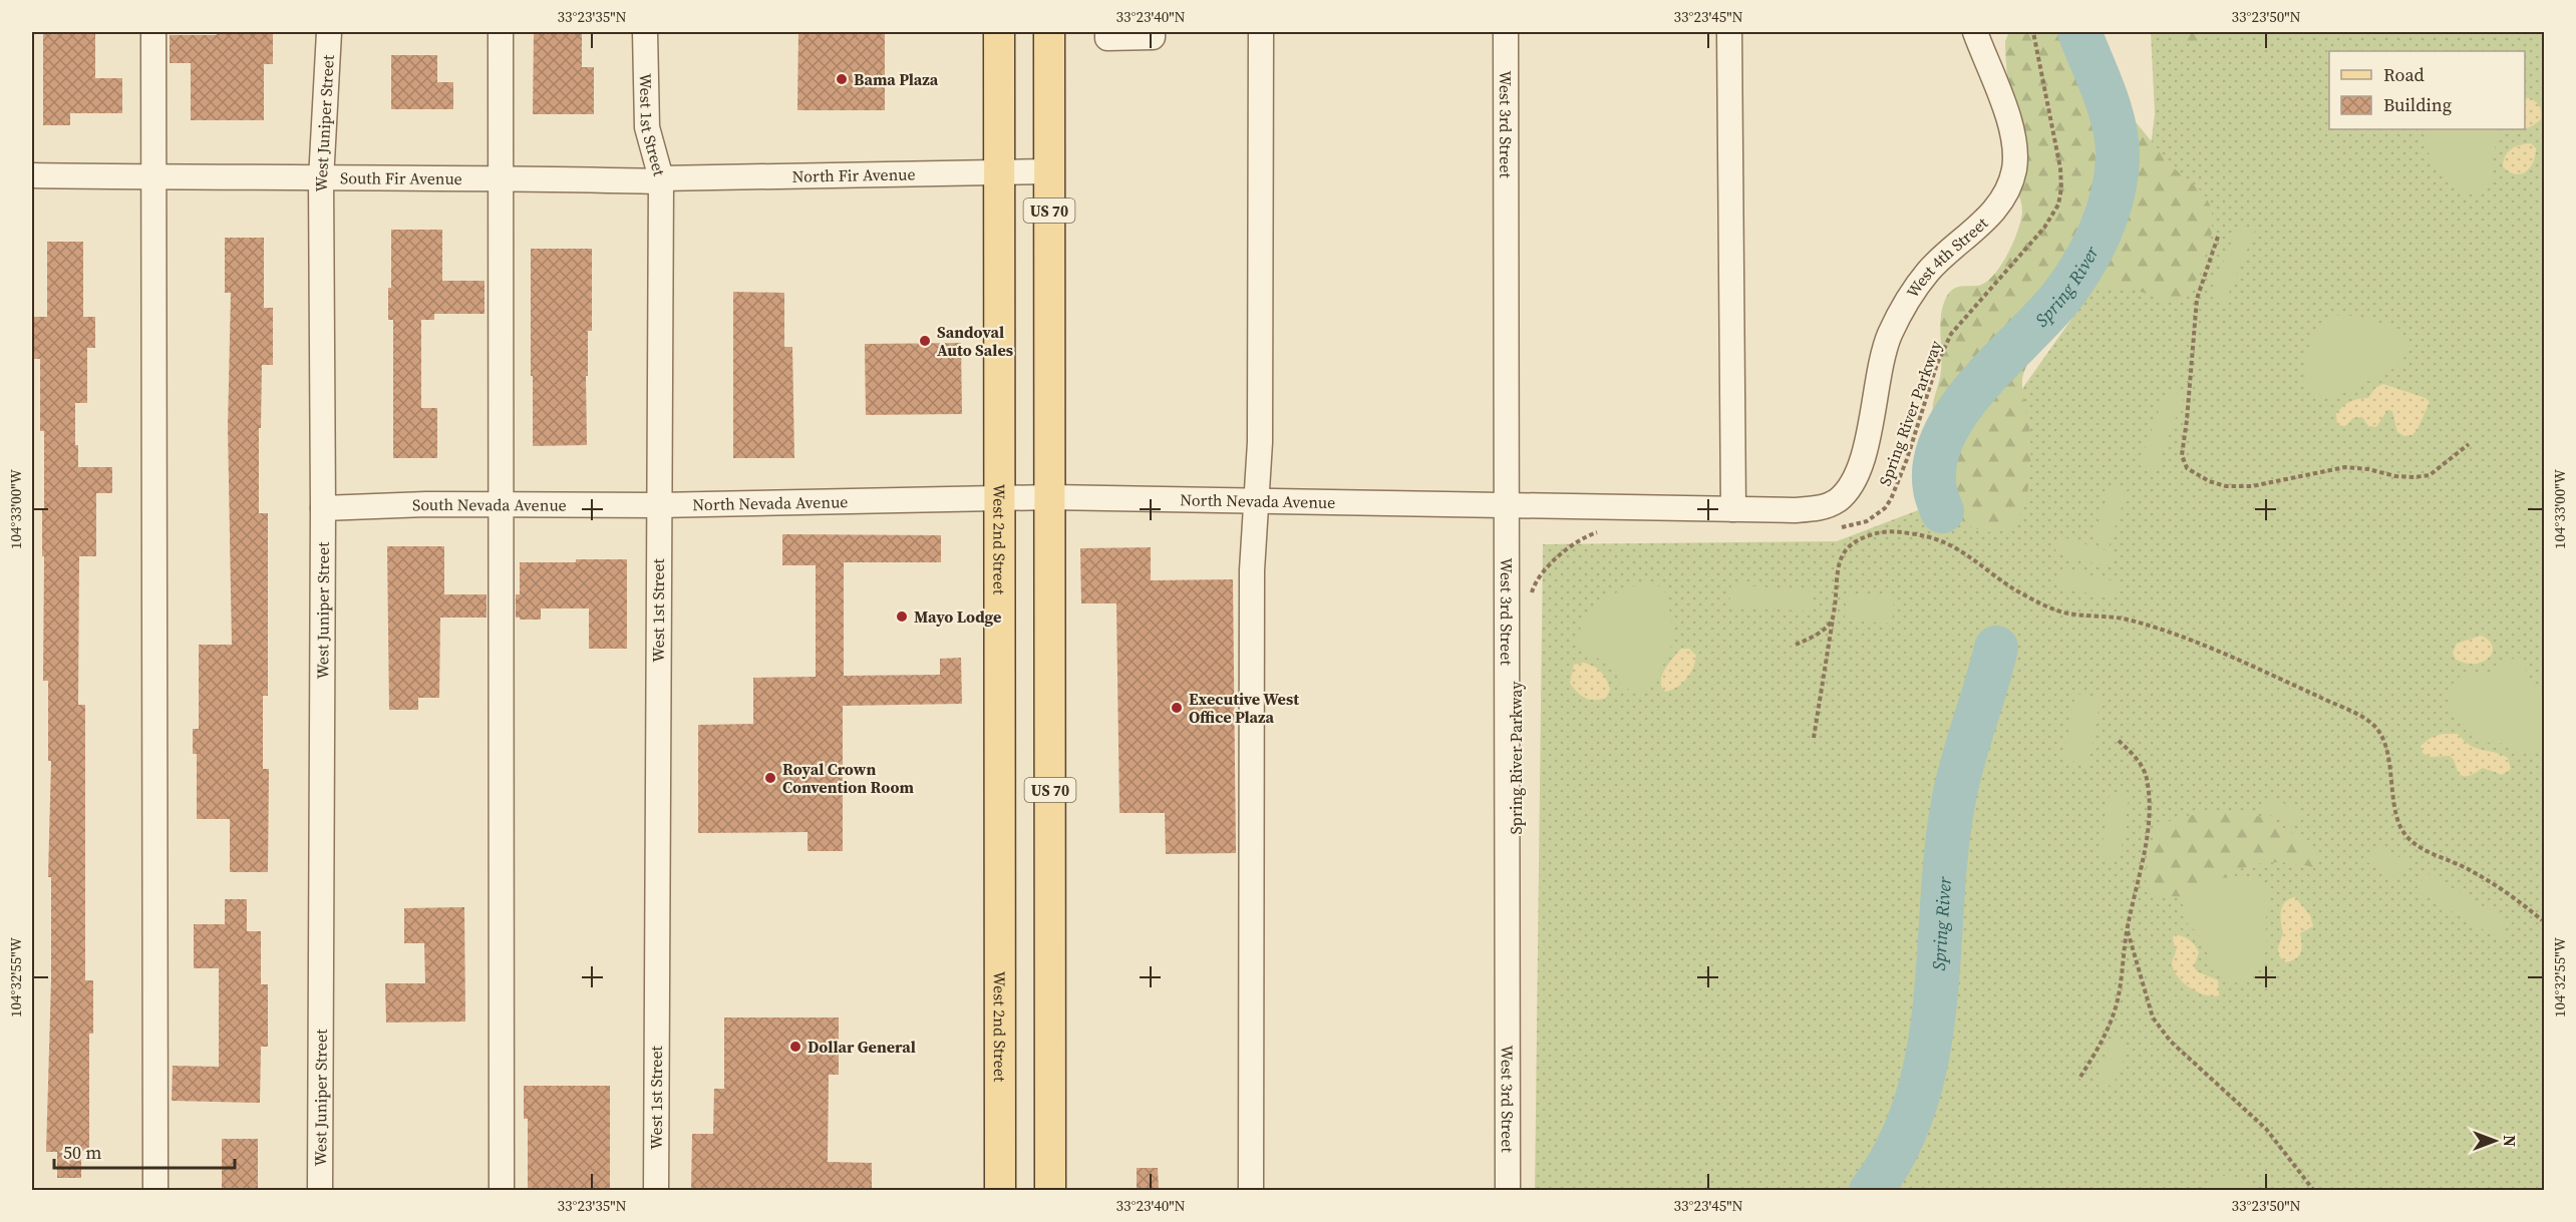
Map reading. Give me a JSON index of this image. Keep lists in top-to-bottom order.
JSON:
{
  "streets": {
    "main road": ["US 70", "West 2nd Street"],
    "street": [
      "West Juniper Street",
      "West 1st Street",
      "West 3rd Street",
      "North Fir Avenue",
      "South Fir Avenue",
      "West 4th Street",
      "North Nevada Avenue",
      "South Nevada Avenue"
    ],
    "path": ["Spring River Parkway"]
  },
  "crossings": [
    ["West Juniper Street", "South Fir Avenue"],
    ["West Juniper Street", "South Nevada Avenue"],
    ["West 1st Street", "North Fir Avenue"],
    ["West 1st Street", "South Fir Avenue"],
    ["West 1st Street", "North Nevada Avenue"],
    ["West 1st Street", "South Nevada Avenue"],
    ["West 3rd Street", "North Nevada Avenue"],
    ["North Fir Avenue", "South Fir Avenue"],
    ["North Fir Avenue", "US 70"],
    ["North Fir Avenue", "West 2nd Street"],
    ["US 70", "North Nevada Avenue"],
    ["West 4th Street", "North Nevada Avenue"],
    ["North Nevada Avenue", "South Nevada Avenue"],
    ["North Nevada Avenue", "West 2nd Street"]
  ],
  "water": ["Spring River"],
  "places": [
    "Bama Plaza",
    "Sandoval Auto Sales",
    "Mayo Lodge",
    "Executive West Office Plaza",
    "Royal Crown Convention Room",
    "Dollar General"
  ],
  "legend": ["Road", "Building"],
  "scale_bar": "50 m",
  "north": "right",
  "coordinates": [
    "33°23'35\"N",
    "33°23'40\"N",
    "33°23'45\"N",
    "33°23'50\"N",
    "104°33'00\"W",
    "104°32'55\"W"
  ]
}
